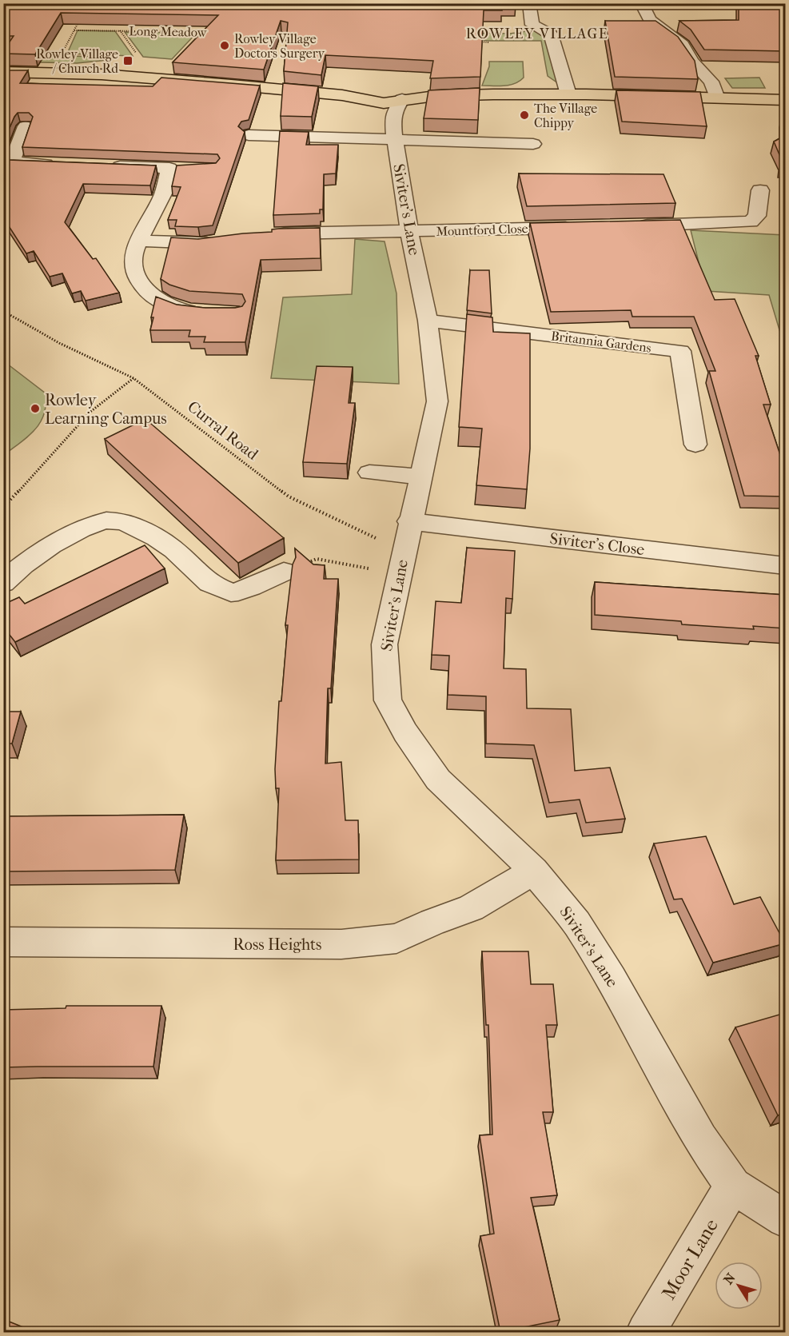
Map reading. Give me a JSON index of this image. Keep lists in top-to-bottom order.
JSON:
{
  "streets": {
    "street": [
      "Siviter's Lane",
      "Mountford Close",
      "Britannia Gardens",
      "Siviter's Close",
      "Ross Heights",
      "Moor Lane"
    ],
    "path": ["Long Meadow", "Curral Road"]
  },
  "crossings": [
    ["Siviter's Lane", "Mountford Close"],
    ["Siviter's Lane", "Britannia Gardens"],
    ["Siviter's Lane", "Curral Road"],
    ["Siviter's Lane", "Siviter's Close"],
    ["Siviter's Lane", "Ross Heights"],
    ["Siviter's Lane", "Moor Lane"]
  ],
  "districts": ["ROWLEY VILLAGE"],
  "places": {
    "other": ["Rowley Village Doctors Surgery", "The Village Chippy", "Rowley Learning Campus"],
    "transit": ["Rowley Village / Church Rd"]
  },
  "north": "top left"
}
